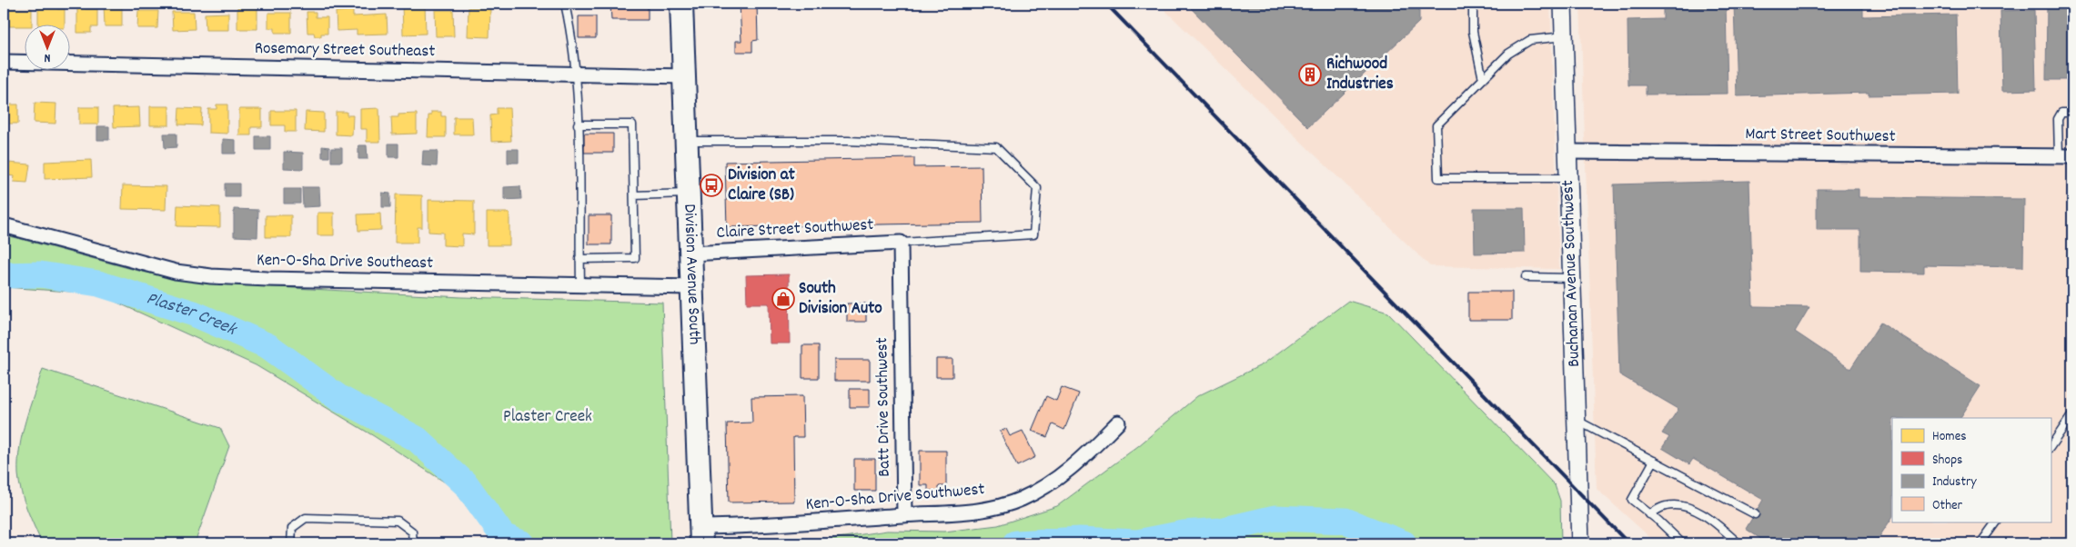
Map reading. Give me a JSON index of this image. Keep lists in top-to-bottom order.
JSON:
{
  "streets": {
    "main road": ["Division Avenue South"],
    "street": [
      "Rosemary Street Southeast",
      "Mart Street Southwest",
      "Claire Street Southwest",
      "Ken-O-Sha Drive Southeast",
      "Buchanan Avenue Southwest",
      "Batt Drive Southwest",
      "Ken-O-Sha Drive Southwest"
    ]
  },
  "crossings": [
    ["Rosemary Street Southeast", "Division Avenue South"],
    ["Mart Street Southwest", "Buchanan Avenue Southwest"],
    ["Claire Street Southwest", "Division Avenue South"],
    ["Claire Street Southwest", "Batt Drive Southwest"],
    ["Ken-O-Sha Drive Southeast", "Division Avenue South"],
    ["Division Avenue South", "Ken-O-Sha Drive Southwest"],
    ["Batt Drive Southwest", "Ken-O-Sha Drive Southwest"]
  ],
  "water": ["Plaster Creek"],
  "parks": ["Plaster Creek"],
  "places": {
    "building": ["Richwood Industries"],
    "bus stop": ["Division at Claire (SB)"],
    "shop": ["South Division Auto"]
  },
  "legend": [
    "Homes",
    "Shops",
    "Industry",
    "Other"
  ],
  "north": "bottom"
}
